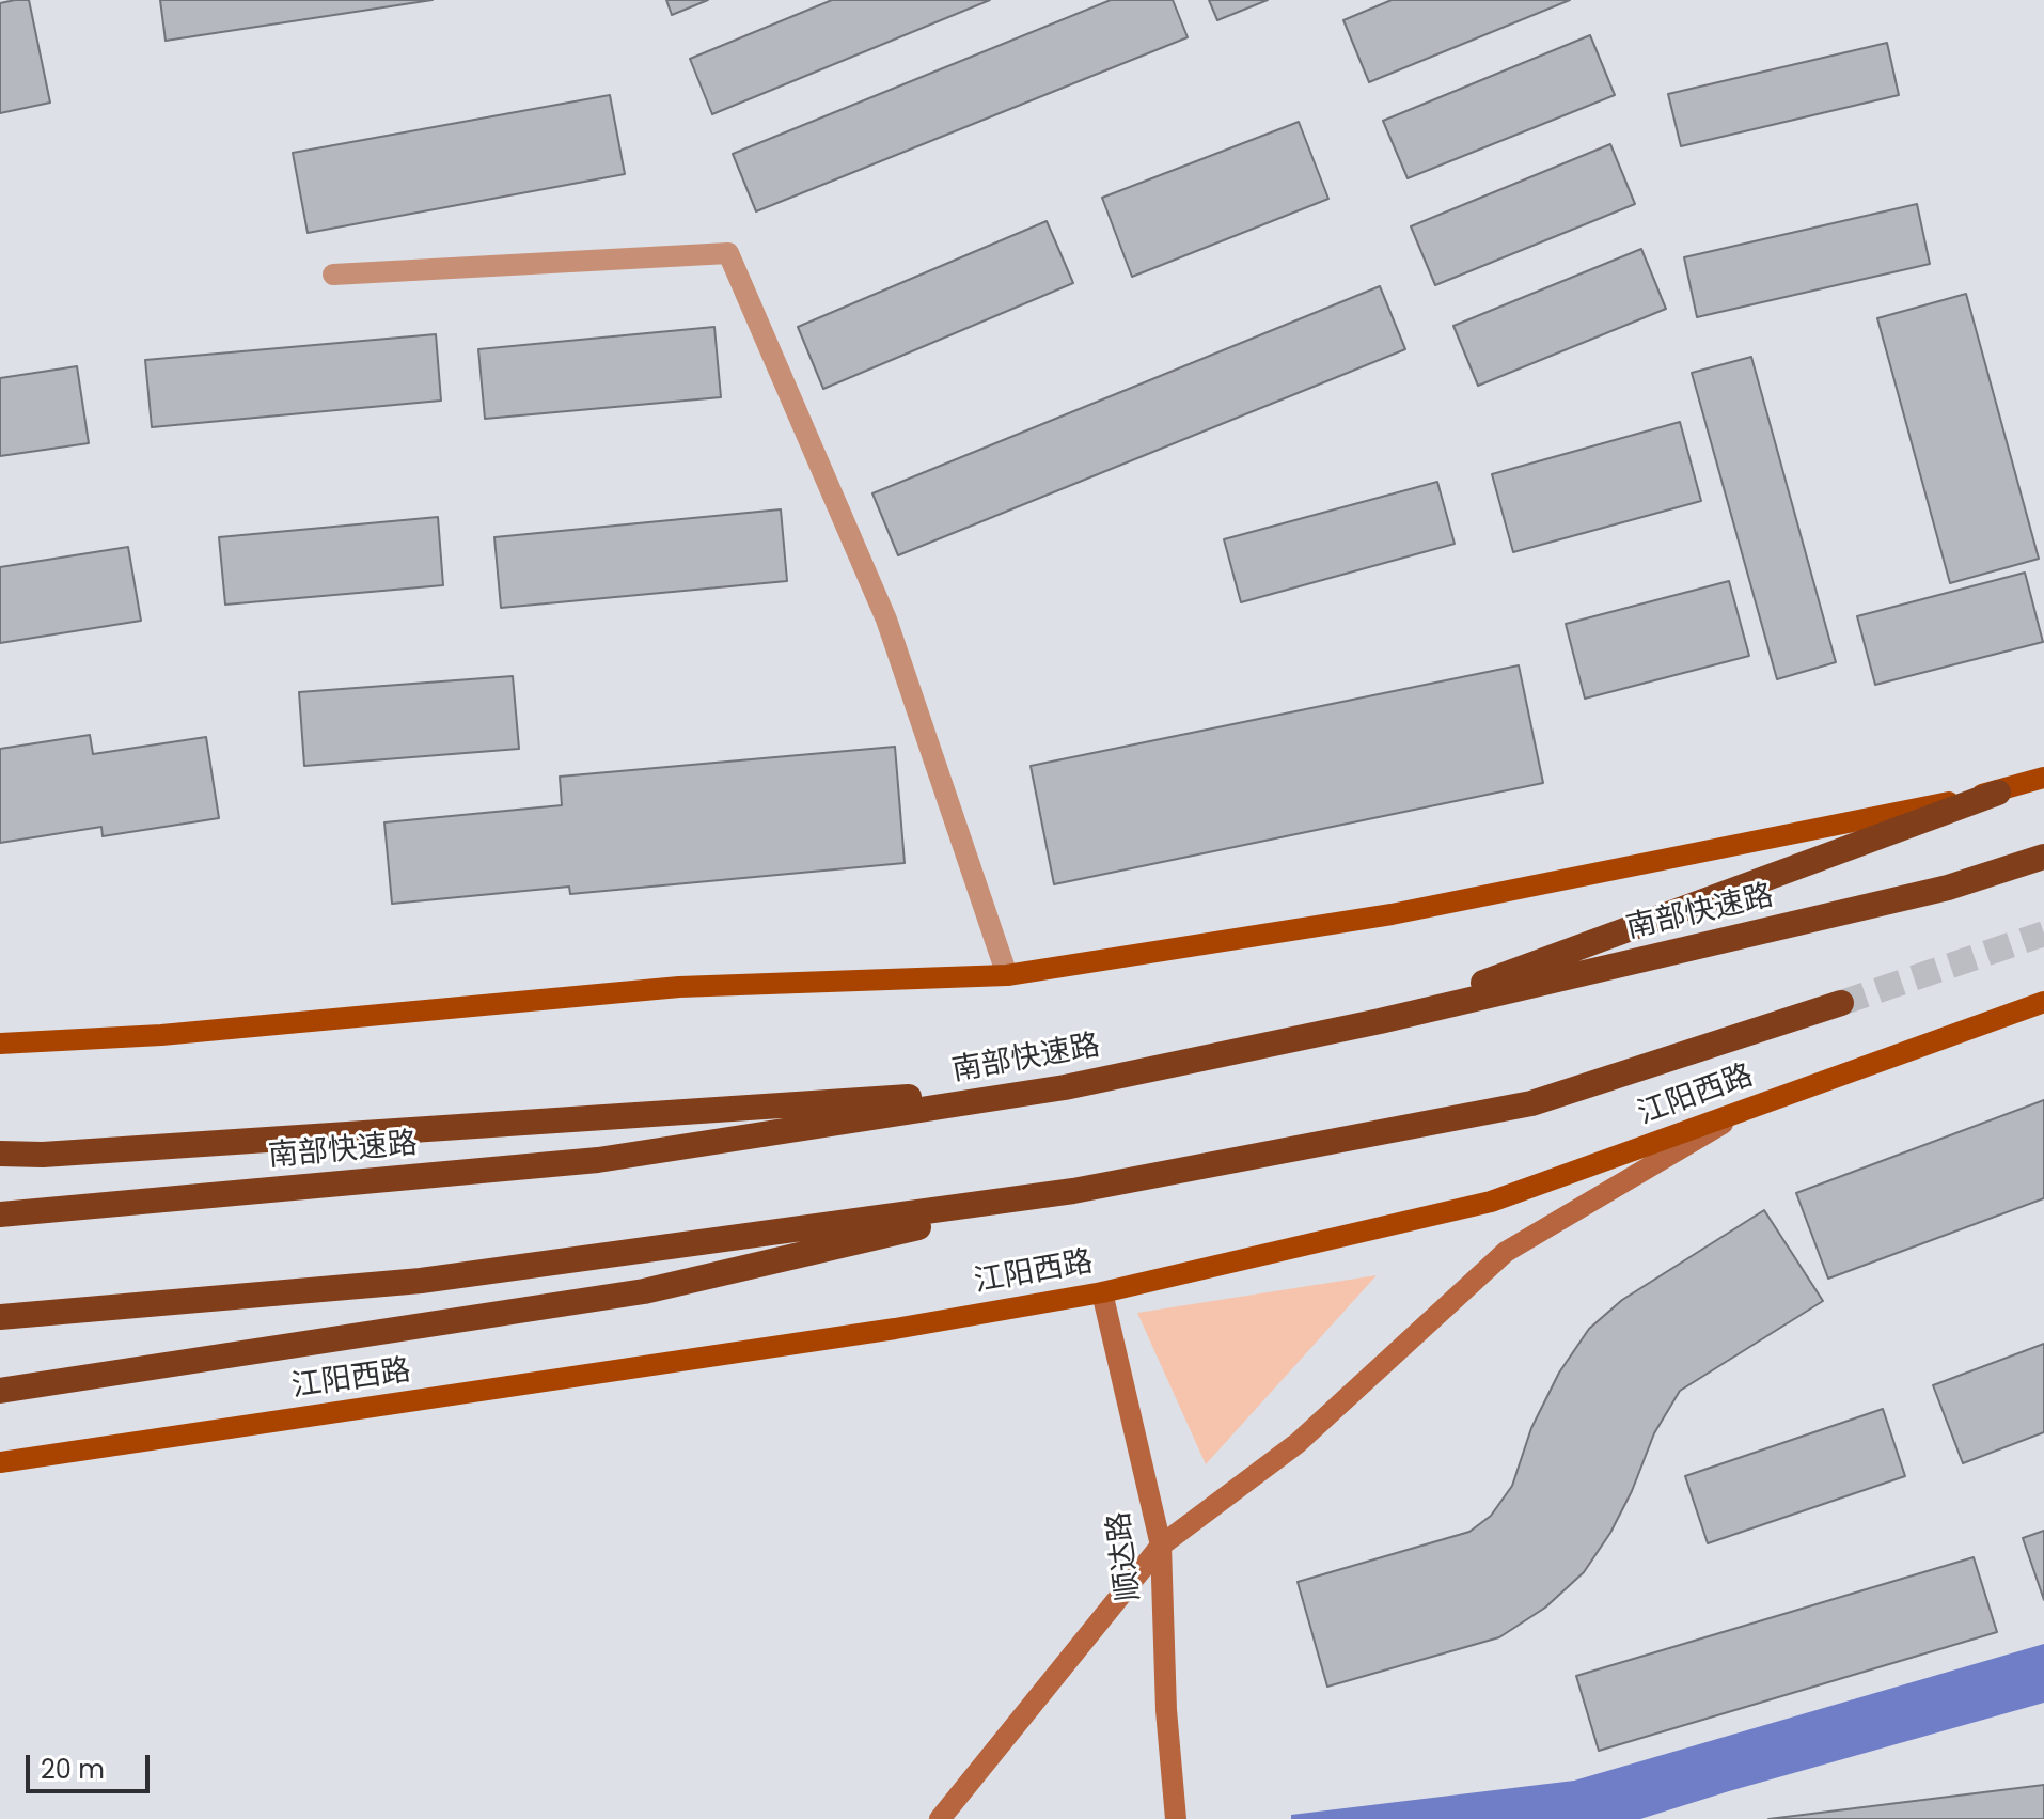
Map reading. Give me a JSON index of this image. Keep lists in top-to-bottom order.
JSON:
{
  "streets": {
    "highway": ["南部快速路"],
    "main road": ["江阳西路"],
    "street": ["顺达路"]
  },
  "crossings": [
    ["江阳西路", "顺达路"]
  ],
  "scale_bar": "20 m"
}
